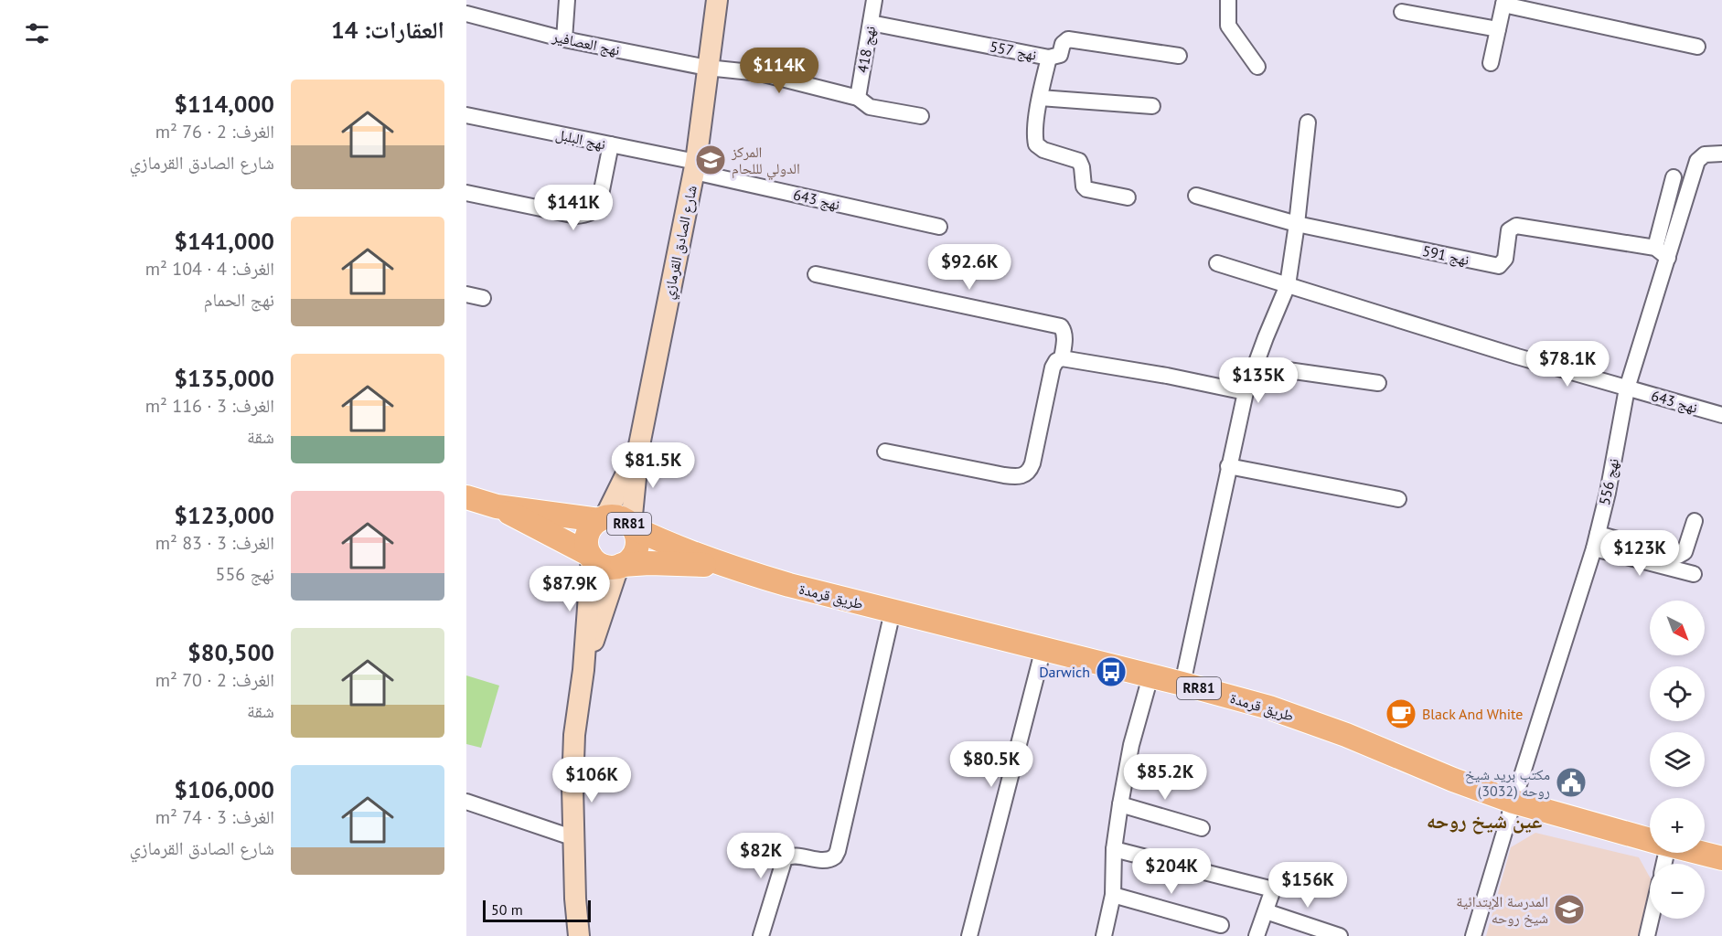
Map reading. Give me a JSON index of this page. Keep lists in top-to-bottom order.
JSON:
{
  "streets": {
    "main road": ["شارع الصادق القرمازي", "RR81", "طريق قرمدة"],
    "street": [
      "نهج العصافير",
      "نهج 418",
      "نهج 557",
      "نهج البلبل",
      "نهج 643",
      "نهج 591",
      "نهج 556"
    ]
  },
  "crossings": [
    ["نهج العصافير", "نهج 418"],
    ["نهج العصافير", "شارع الصادق القرمازي"],
    ["نهج 418", "نهج 557"],
    ["نهج البلبل", "نهج 643"],
    ["نهج البلبل", "شارع الصادق القرمازي"],
    ["نهج 643", "شارع الصادق القرمازي"],
    ["نهج 643", "نهج 556"],
    ["شارع الصادق القرمازي", "RR81"],
    ["شارع الصادق القرمازي", "طريق قرمدة"],
    ["نهج 591", "نهج 556"],
    ["نهج 556", "طريق قرمدة"],
    ["RR81", "طريق قرمدة"]
  ],
  "districts": ["عين شيخ روحه"],
  "places": {
    "school or university": ["المركز الدولي لللحام", "المدرسة الإبتدائية شيخ روحه"],
    "bus stop": ["Darwich"],
    "cafe": ["Black And White"],
    "public building": ["مكتب بريد شيخ روحه (3032)"]
  },
  "scale_bar": "50 m",
  "north": "bottom right",
  "page": {
    "heading": "العقارات: 14",
    "price": [
      "$114K",
      "$141K",
      "$92.6K",
      "$78.1K",
      "$135K",
      "$81.5K",
      "$123K",
      "$87.9K",
      "$80.5K",
      "$85.2K",
      "$106K",
      "$82K",
      "$204K",
      "$156K"
    ],
    "list": [
      {
        "name": "$114,000",
        "note": "الغرف: 2 · 76 m² · شارع الصادق القرمازي"
      },
      {
        "name": "$141,000",
        "note": "الغرف: 4 · 104 m² · نهج الحمام"
      },
      {
        "name": "$135,000",
        "note": "الغرف: 3 · 116 m² · شقة"
      },
      {
        "name": "$123,000",
        "note": "الغرف: 3 · 83 m² · نهج 556"
      },
      {
        "name": "$80,500",
        "note": "الغرف: 2 · 70 m² · شقة"
      },
      {
        "name": "$106,000",
        "note": "الغرف: 3 · 74 m² · شارع الصادق القرمازي"
      }
    ],
    "map_buttons": ["+", "−"],
    "scale": "50 m"
  }
}
